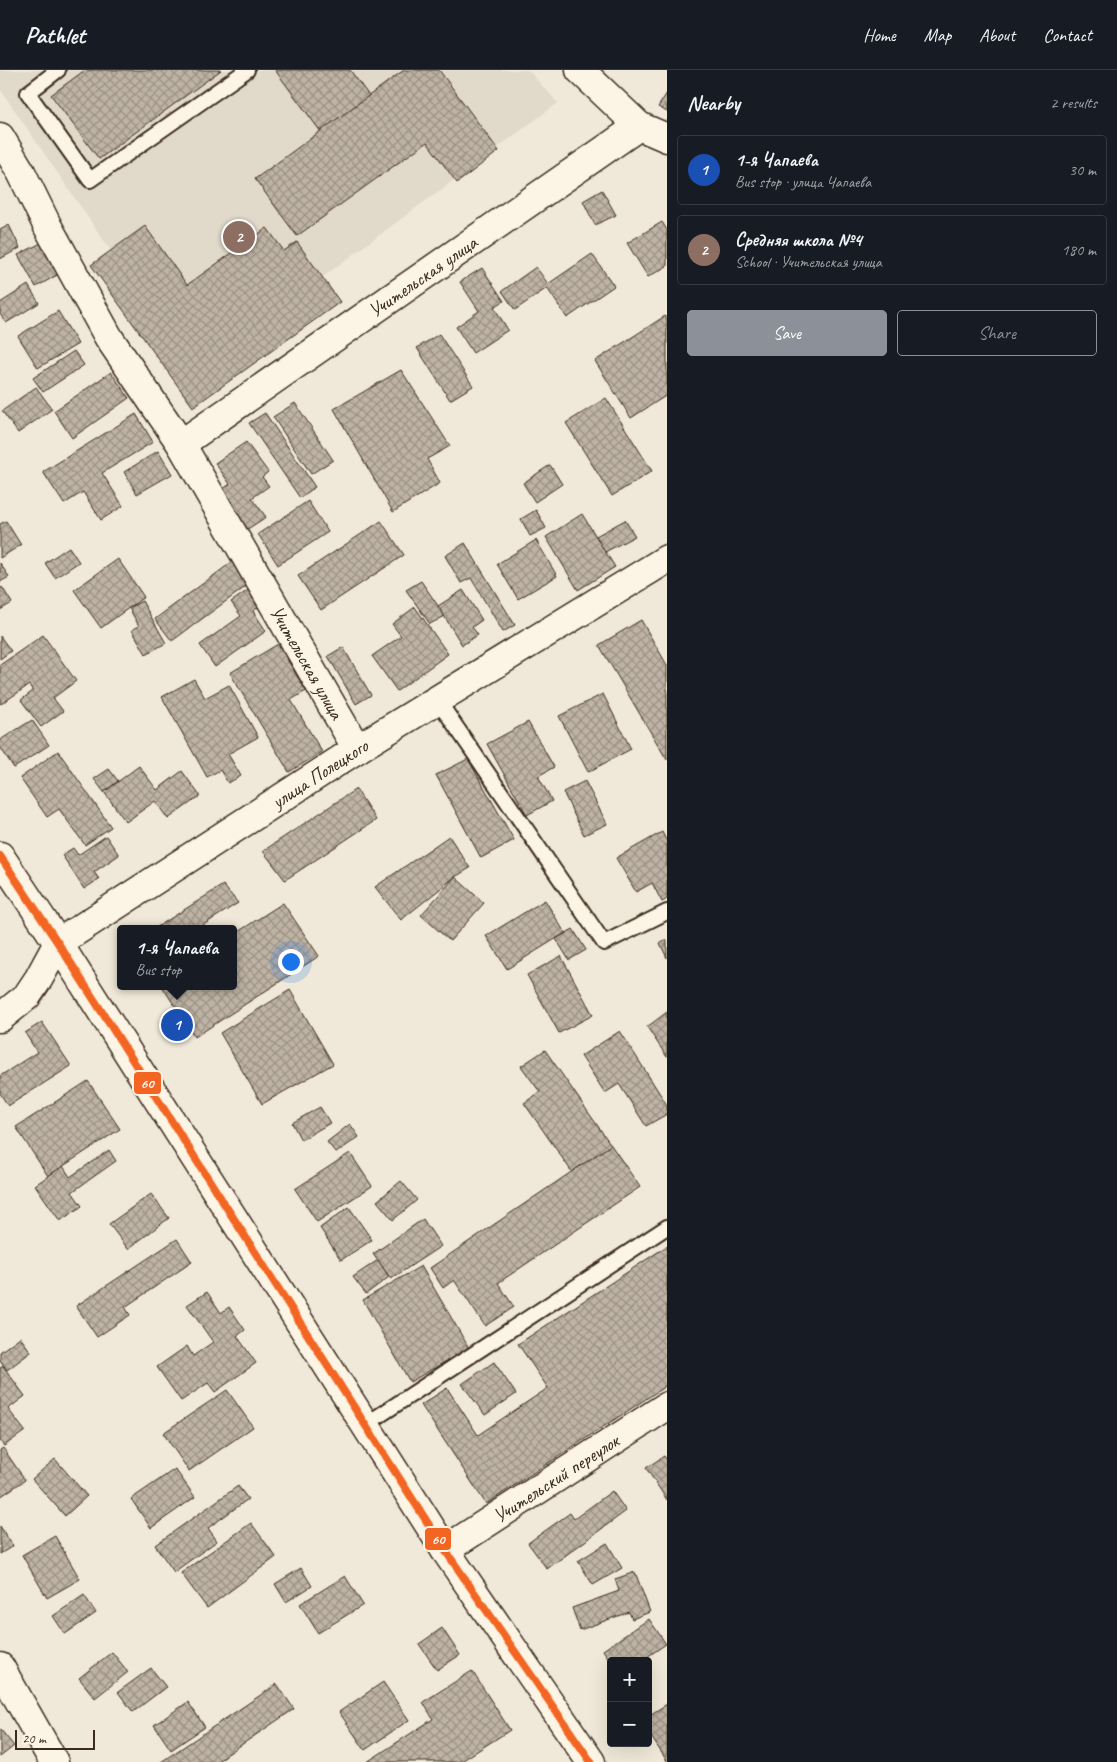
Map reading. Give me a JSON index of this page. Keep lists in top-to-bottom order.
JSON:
{
  "streets": {
    "street": ["Учительская улица", "улица Полецкого", "Учительский переулок"]
  },
  "crossings": [
    ["Учительская улица", "улица Полецкого"]
  ],
  "lines": ["transit line 60"],
  "scale_bar": "20 m",
  "page": {
    "header": "Pathlet",
    "nav": [
      "Home",
      "Map",
      "About",
      "Contact"
    ],
    "heading": ["Nearby", "2 results"],
    "list": [
      {
        "mark": "1",
        "name": "1-я Чапаева",
        "note": "Bus stop · улица Чапаева",
        "value": "30 m"
      },
      {
        "mark": "2",
        "name": "Средняя школа №4",
        "note": "School · Учительская улица",
        "value": "180 m"
      }
    ],
    "pins": ["2", "1"],
    "buttons": ["Save", "Share"],
    "popup": ["1-я Чапаева", "Bus stop"],
    "map_buttons": ["+", "−"],
    "scale": "20 m"
  }
}
